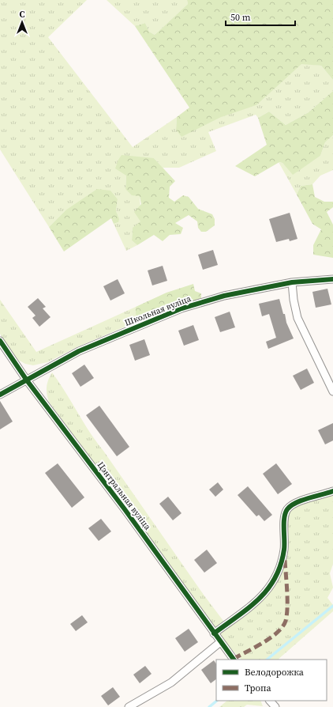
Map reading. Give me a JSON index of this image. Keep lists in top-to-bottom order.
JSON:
{
  "streets": {
    "street": ["Школьная вуліца", "Цэнтральная вуліца"]
  },
  "crossings": [
    ["Школьная вуліца", "Цэнтральная вуліца"]
  ],
  "legend": ["Велодорожка", "Тропа"],
  "scale_bar": "50 m",
  "north": "top"
}
